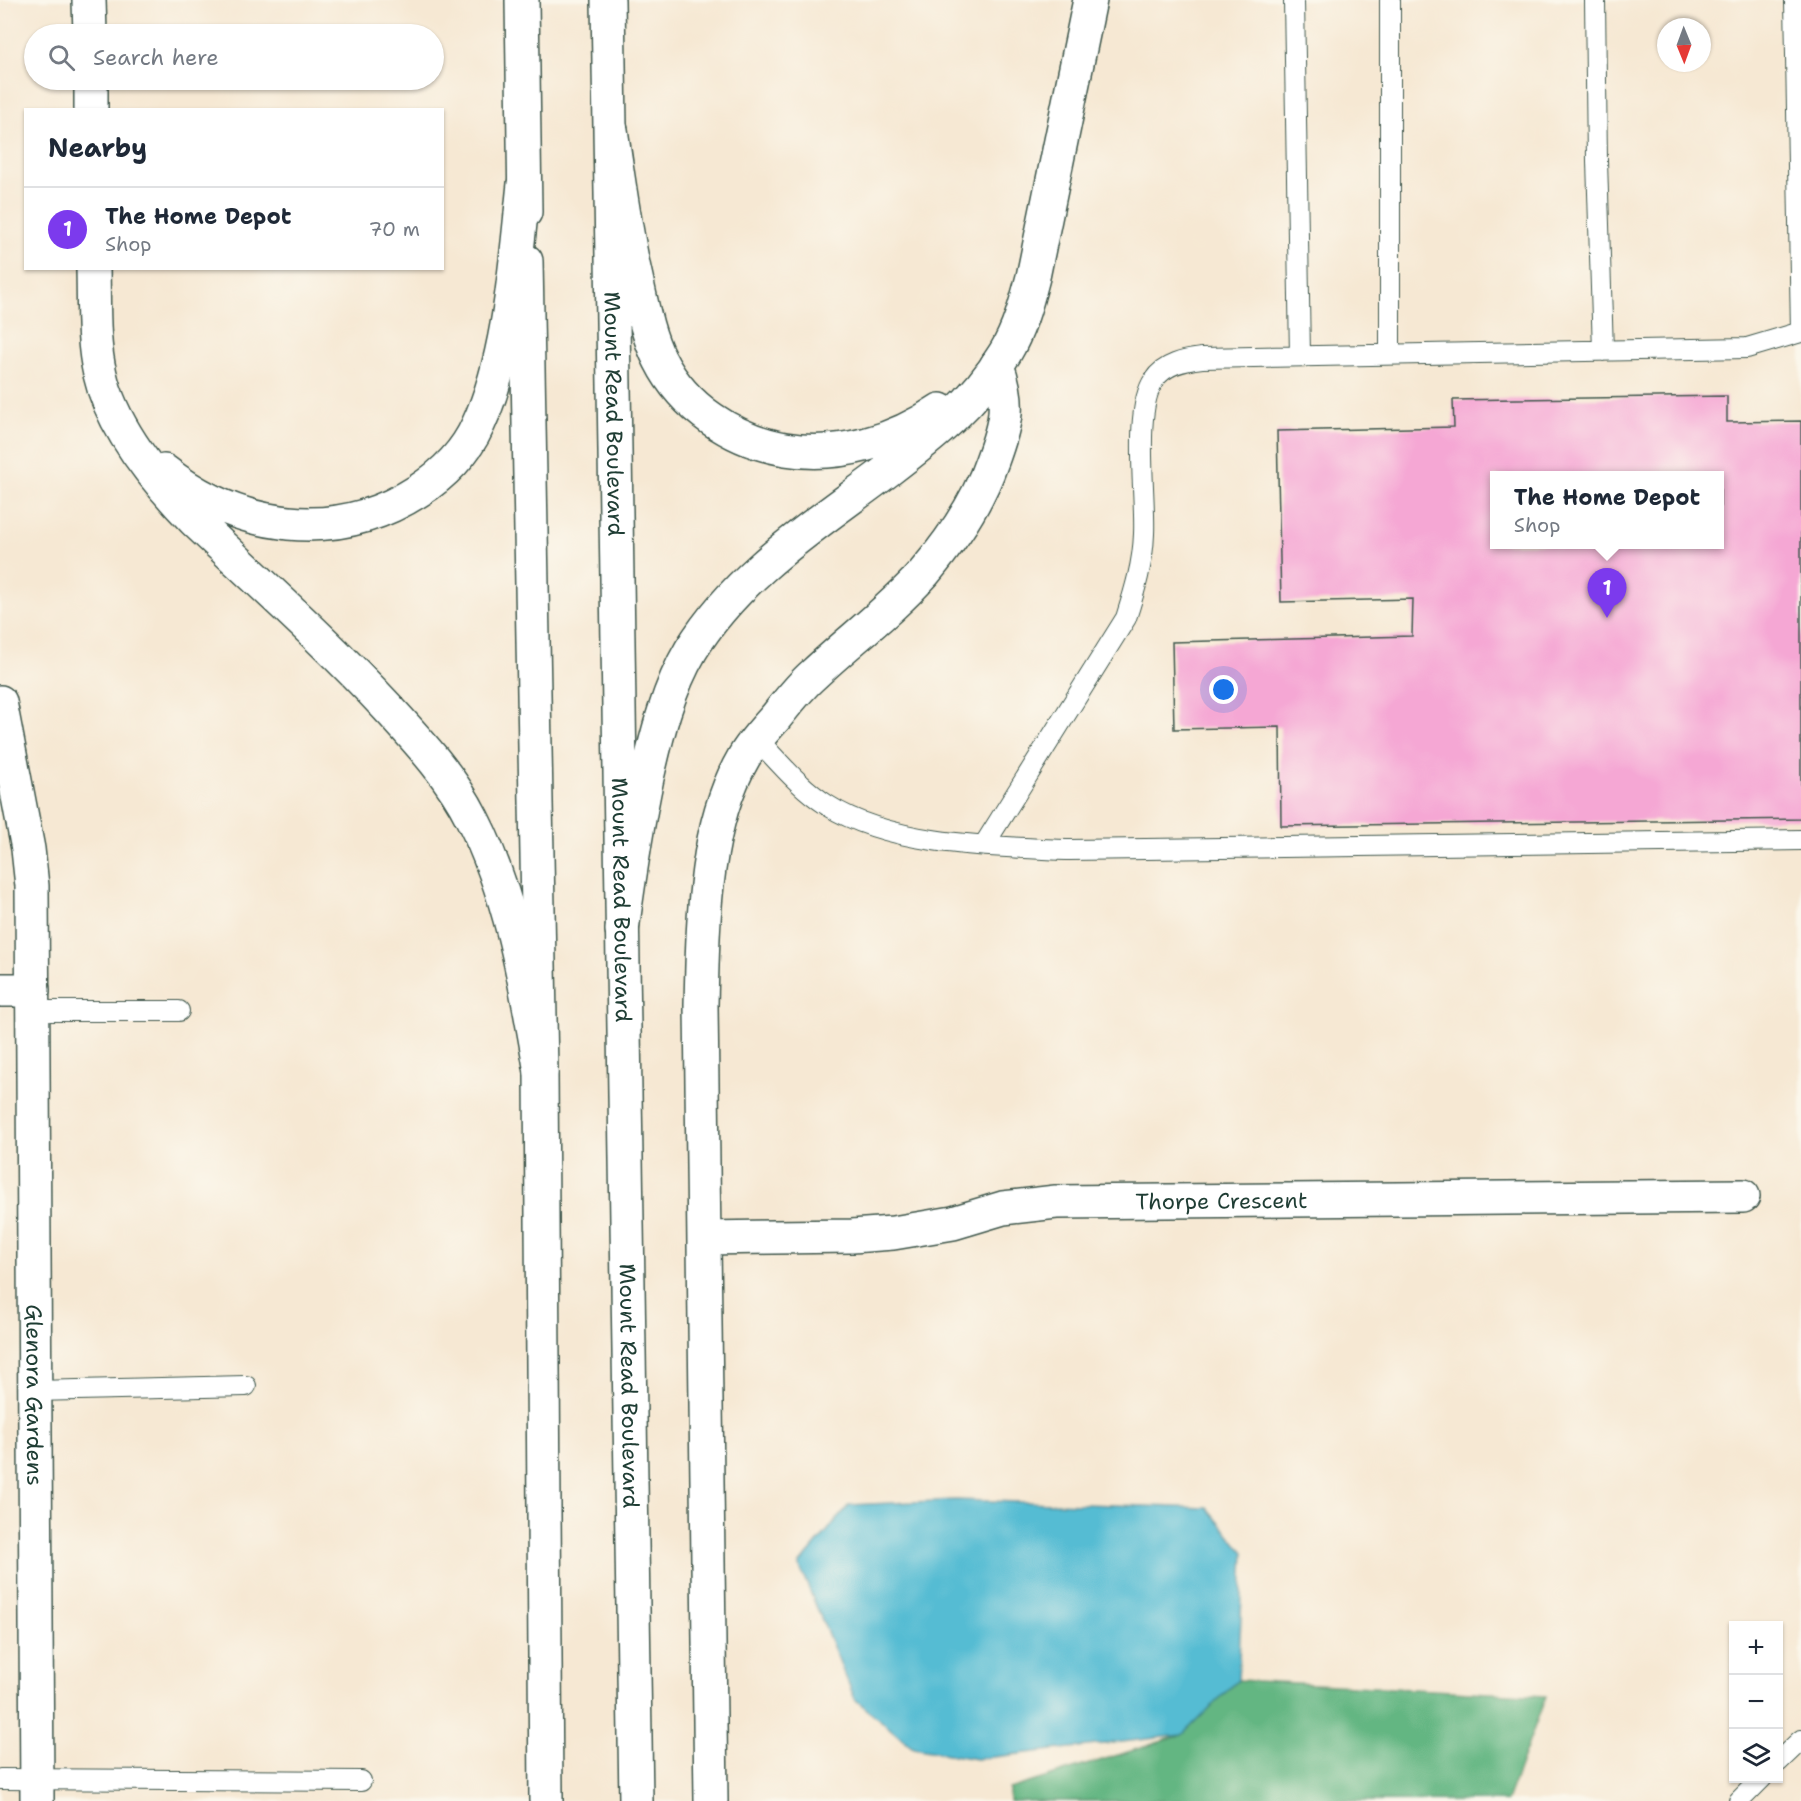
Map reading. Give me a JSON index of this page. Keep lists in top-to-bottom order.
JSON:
{
  "streets": {
    "main road": ["Mount Read Boulevard", "Thorpe Crescent", "Glenora Gardens"]
  },
  "north": "bottom",
  "page": {
    "search": "Search here",
    "heading": "Nearby",
    "list": [
      {
        "mark": "1",
        "name": "The Home Depot",
        "note": "Shop",
        "value": "70 m"
      }
    ],
    "popup": ["The Home Depot", "Shop"],
    "pins": "1",
    "map_buttons": ["+", "−"]
  }
}
